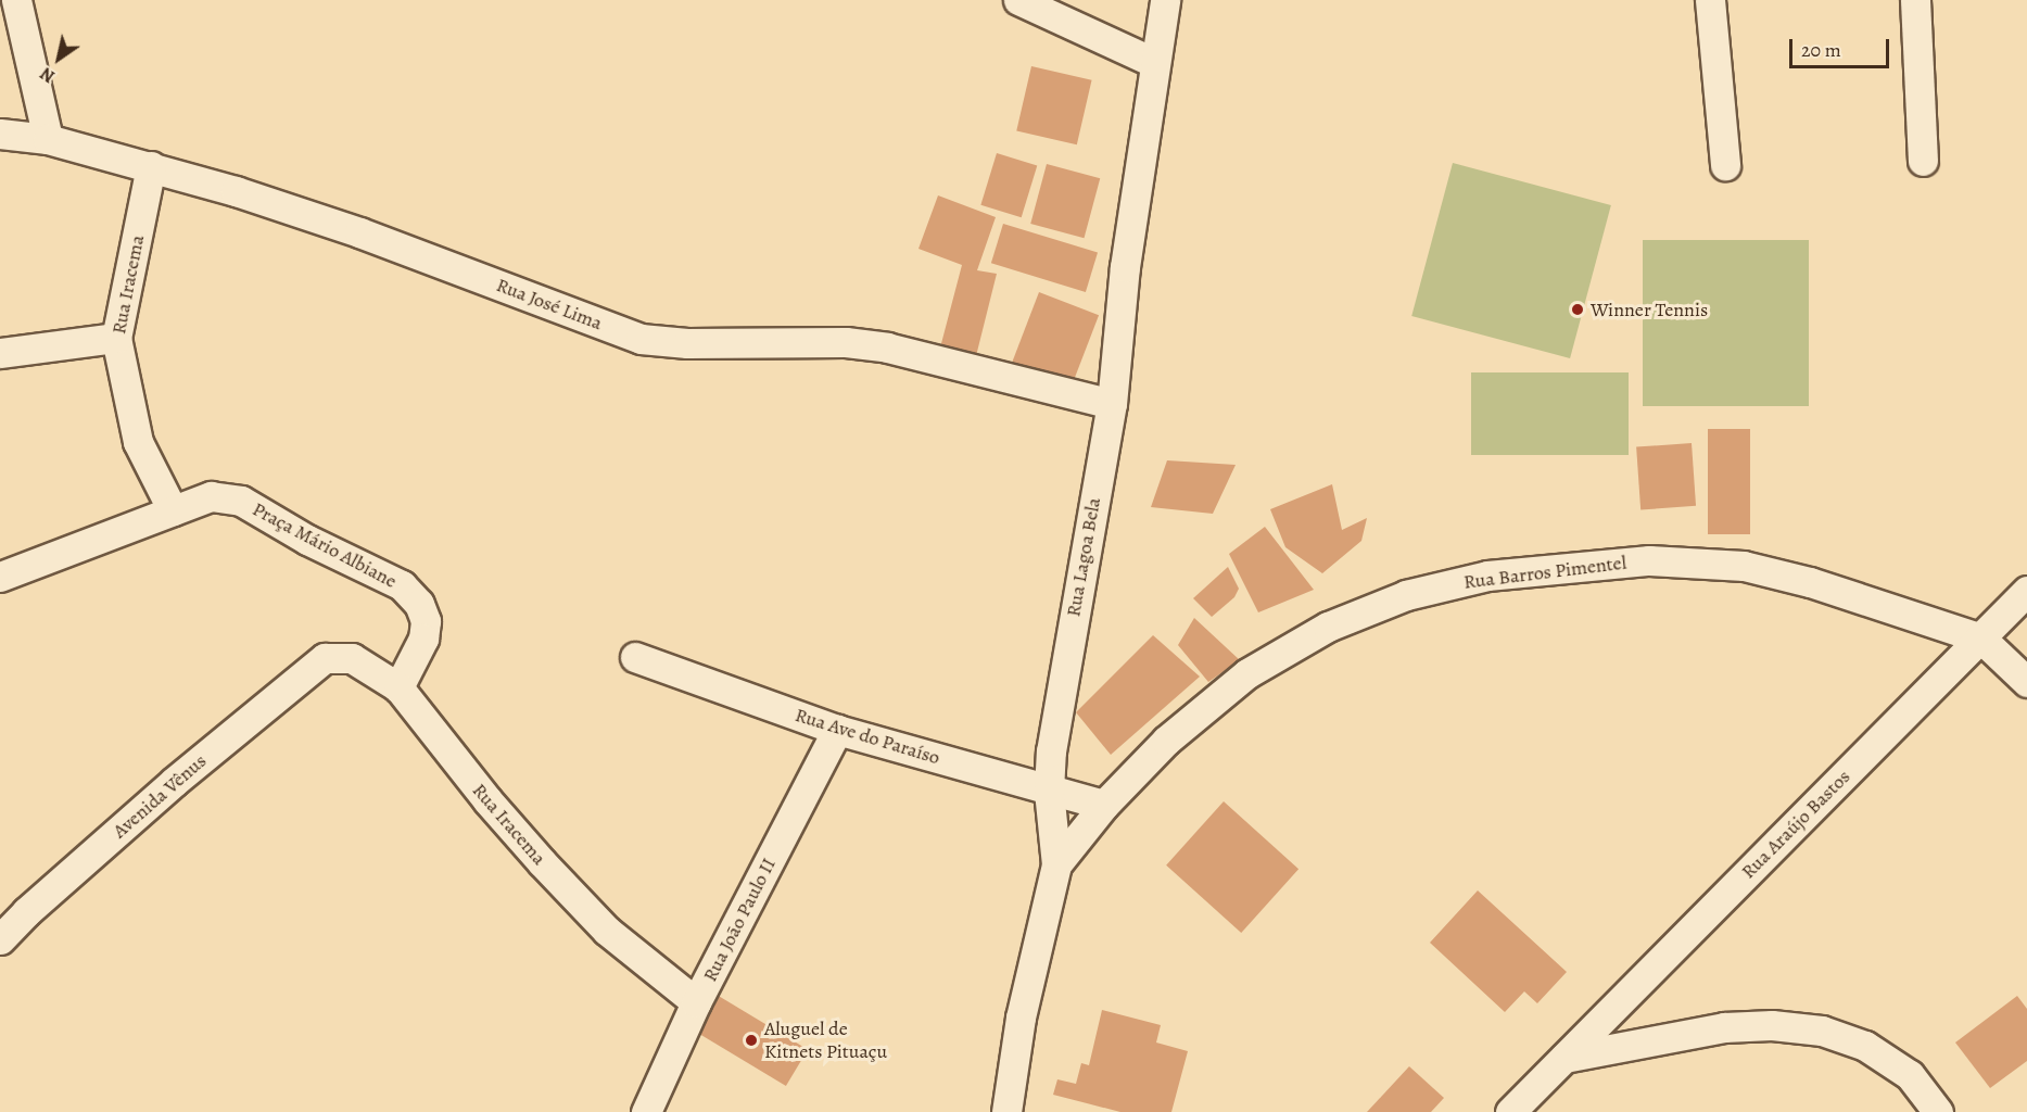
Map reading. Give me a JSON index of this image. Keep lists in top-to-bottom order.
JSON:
{
  "streets": {
    "street": [
      "Rua Iracema",
      "Rua José Lima",
      "Praça Mário Albiane",
      "Rua Lagoa Bela",
      "Rua Barros Pimentel",
      "Rua Ave do Paraíso",
      "Avenida Vênus",
      "Rua Araújo Bastos",
      "Rua João Paulo II"
    ]
  },
  "crossings": [
    ["Rua Iracema", "Rua José Lima"],
    ["Rua Iracema", "Praça Mário Albiane"],
    ["Rua Iracema", "Avenida Vênus"],
    ["Rua Iracema", "Rua João Paulo II"],
    ["Rua José Lima", "Rua Lagoa Bela"],
    ["Rua Lagoa Bela", "Rua Barros Pimentel"],
    ["Rua Lagoa Bela", "Rua Ave do Paraíso"],
    ["Rua Barros Pimentel", "Rua Ave do Paraíso"],
    ["Rua Barros Pimentel", "Rua Araújo Bastos"],
    ["Rua Ave do Paraíso", "Rua João Paulo II"]
  ],
  "places": ["Winner Tennis", "Aluguel de Kitnets Pituaçu"],
  "scale_bar": "20 m",
  "north": "bottom left"
}
